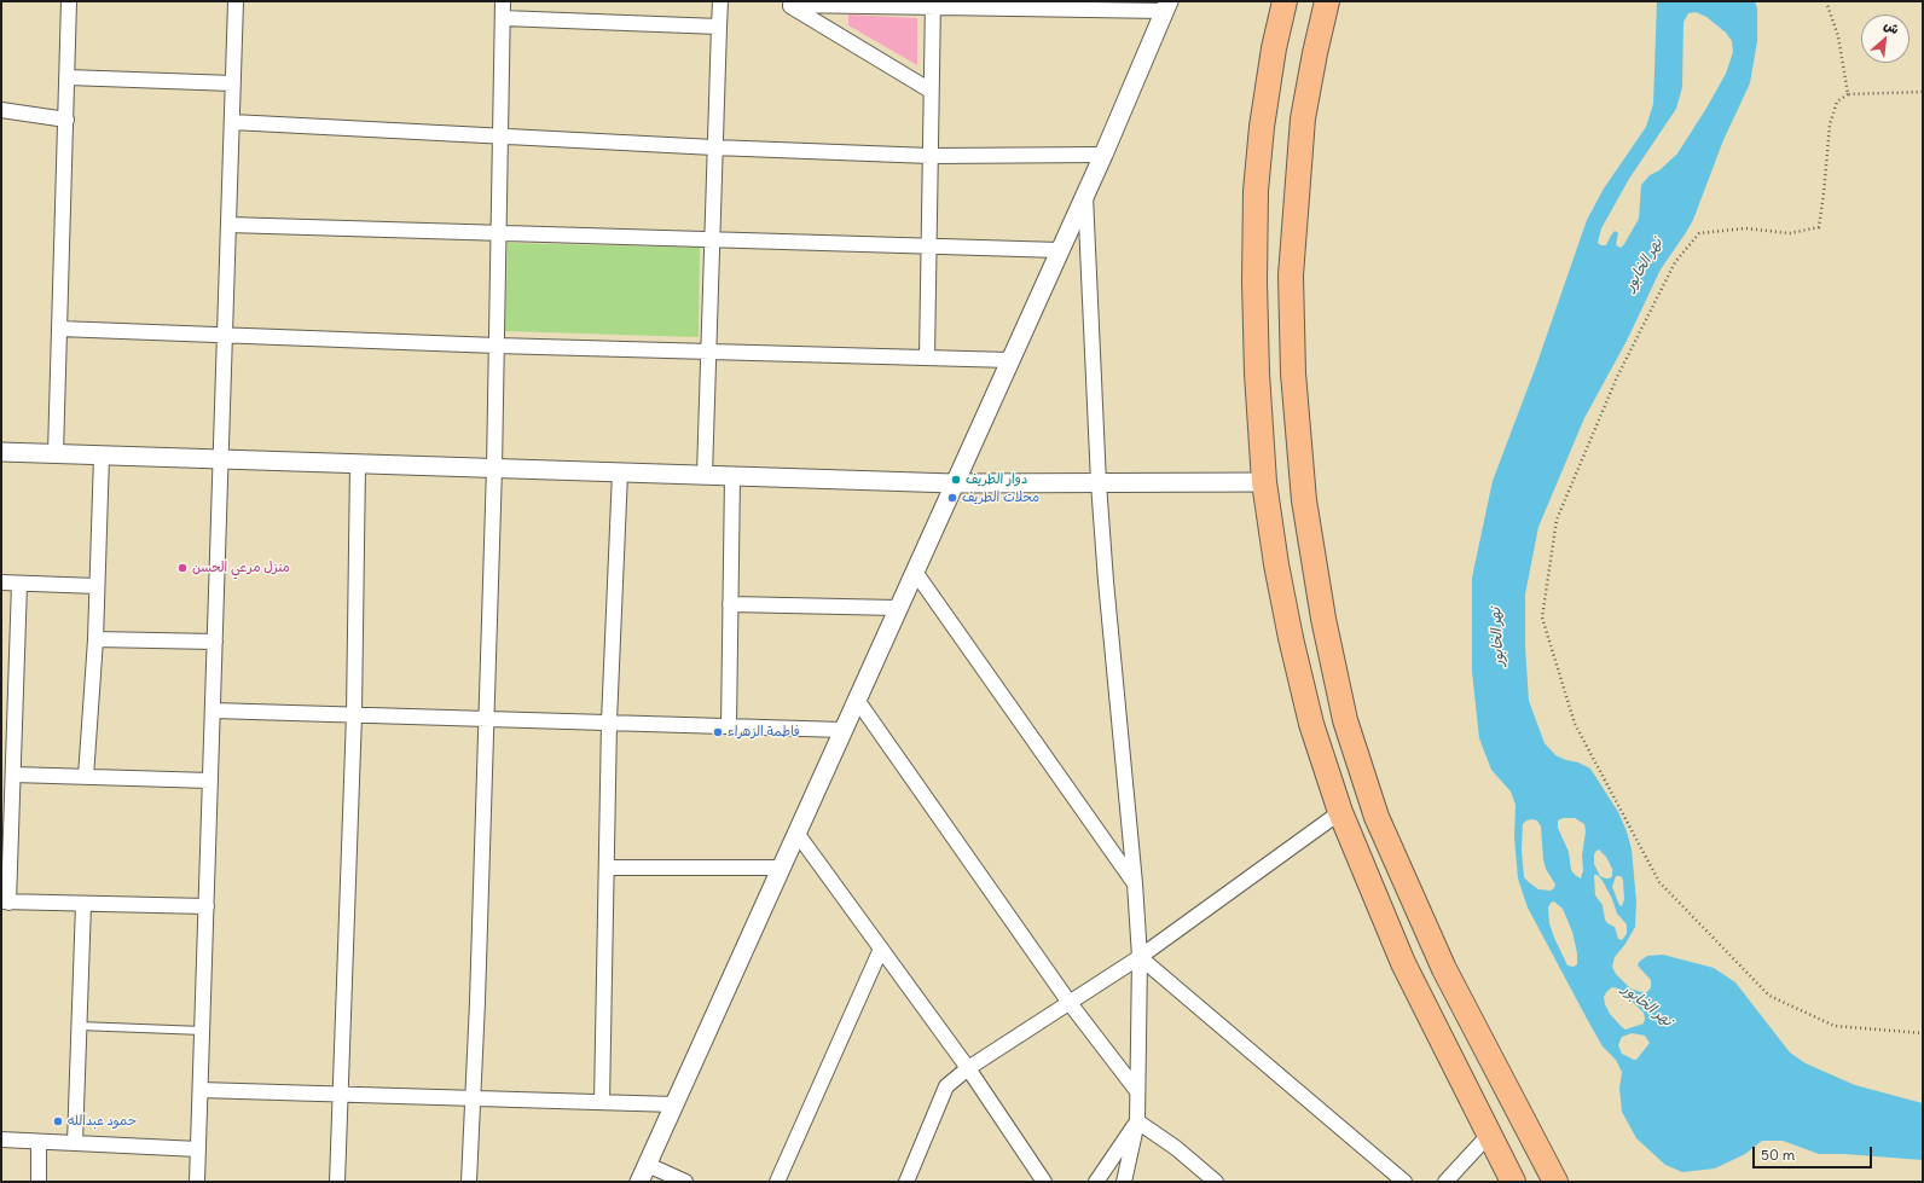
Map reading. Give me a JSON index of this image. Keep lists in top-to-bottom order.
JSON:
{
  "water": ["نهر الخابور"],
  "places": [
    "دوار الطريف",
    "محلات الطريف",
    "منزل مرعي الحسن",
    "فاطمة الزهراء",
    "حمود عبدالله"
  ],
  "scale_bar": "50 m",
  "north": "top right"
}
